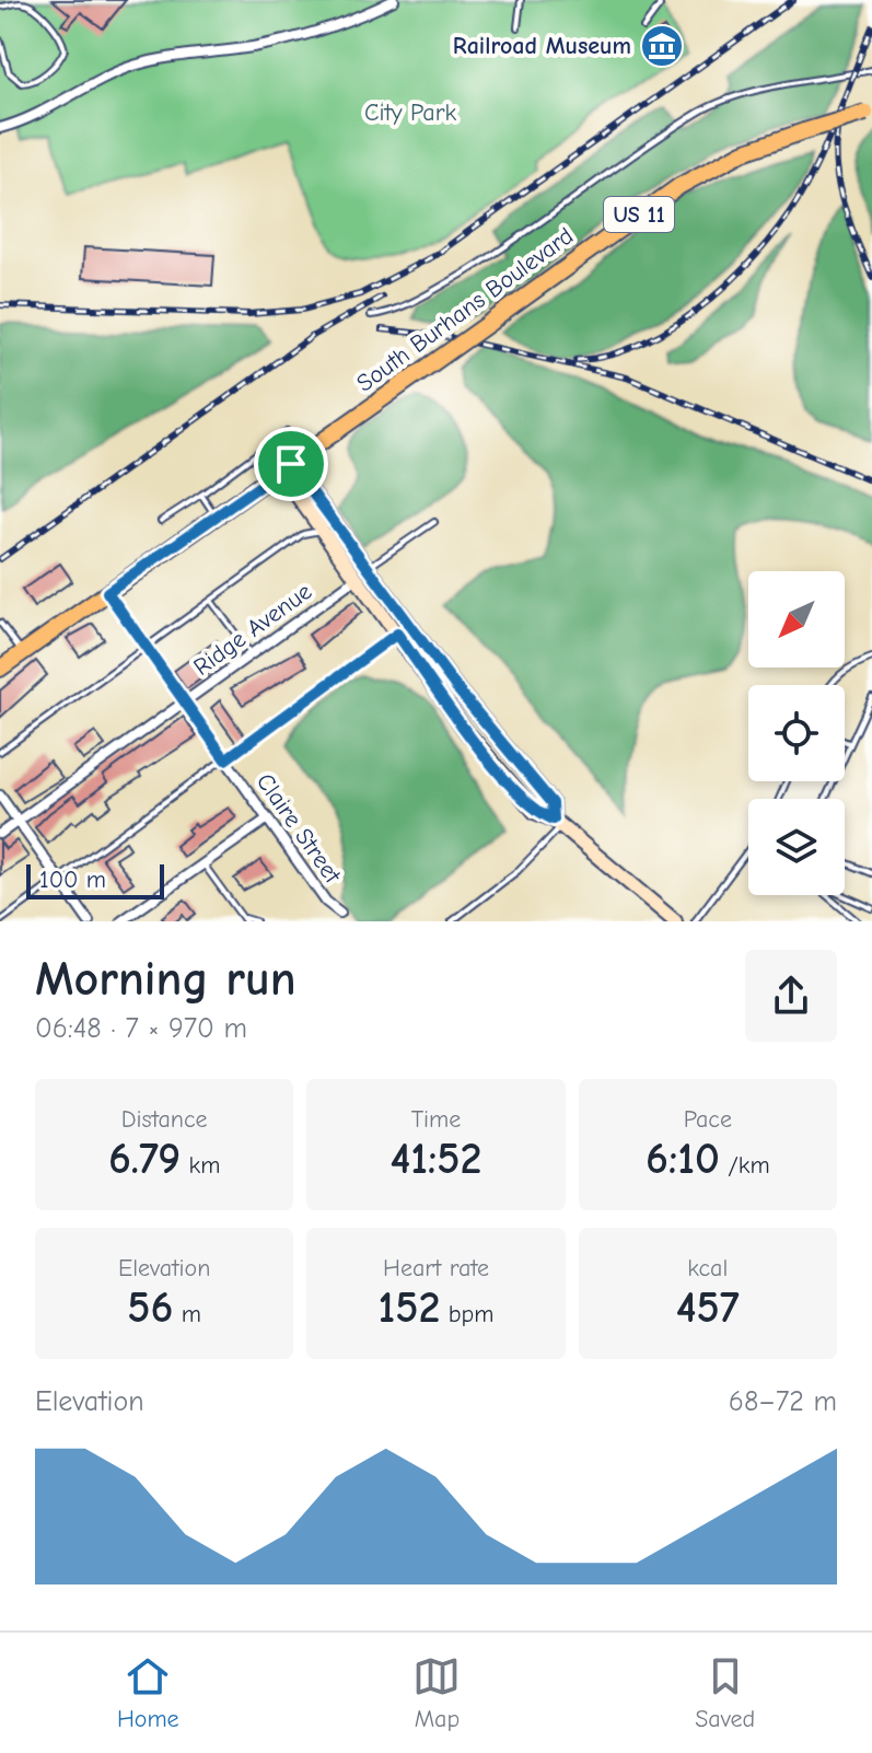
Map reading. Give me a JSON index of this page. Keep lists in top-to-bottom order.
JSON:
{
  "streets": {
    "main road": ["US 11", "South Burhans Boulevard"],
    "street": ["Ridge Avenue", "Claire Street"]
  },
  "crossings": [
    ["US 11", "South Burhans Boulevard"],
    ["US 11", "Claire Street"],
    ["Ridge Avenue", "Claire Street"]
  ],
  "parks": ["City Park"],
  "places": {
    "museum": ["Railroad Museum"]
  },
  "scale_bar": "100 m",
  "north": "bottom left",
  "page": {
    "scale": "100 m",
    "heading": ["Morning run", "06:48 · 7 × 970 m"],
    "stats": [
      ["Distance", "6.79 km"],
      ["Time", "41:52"],
      ["Pace", "6:10 /km"],
      ["Elevation", "56 m"],
      ["Heart rate", "152 bpm"],
      ["kcal", "457"]
    ],
    "chart": ["Elevation", "68–72 m"],
    "tabs": ["Home", "Map", "Saved"]
  }
}
